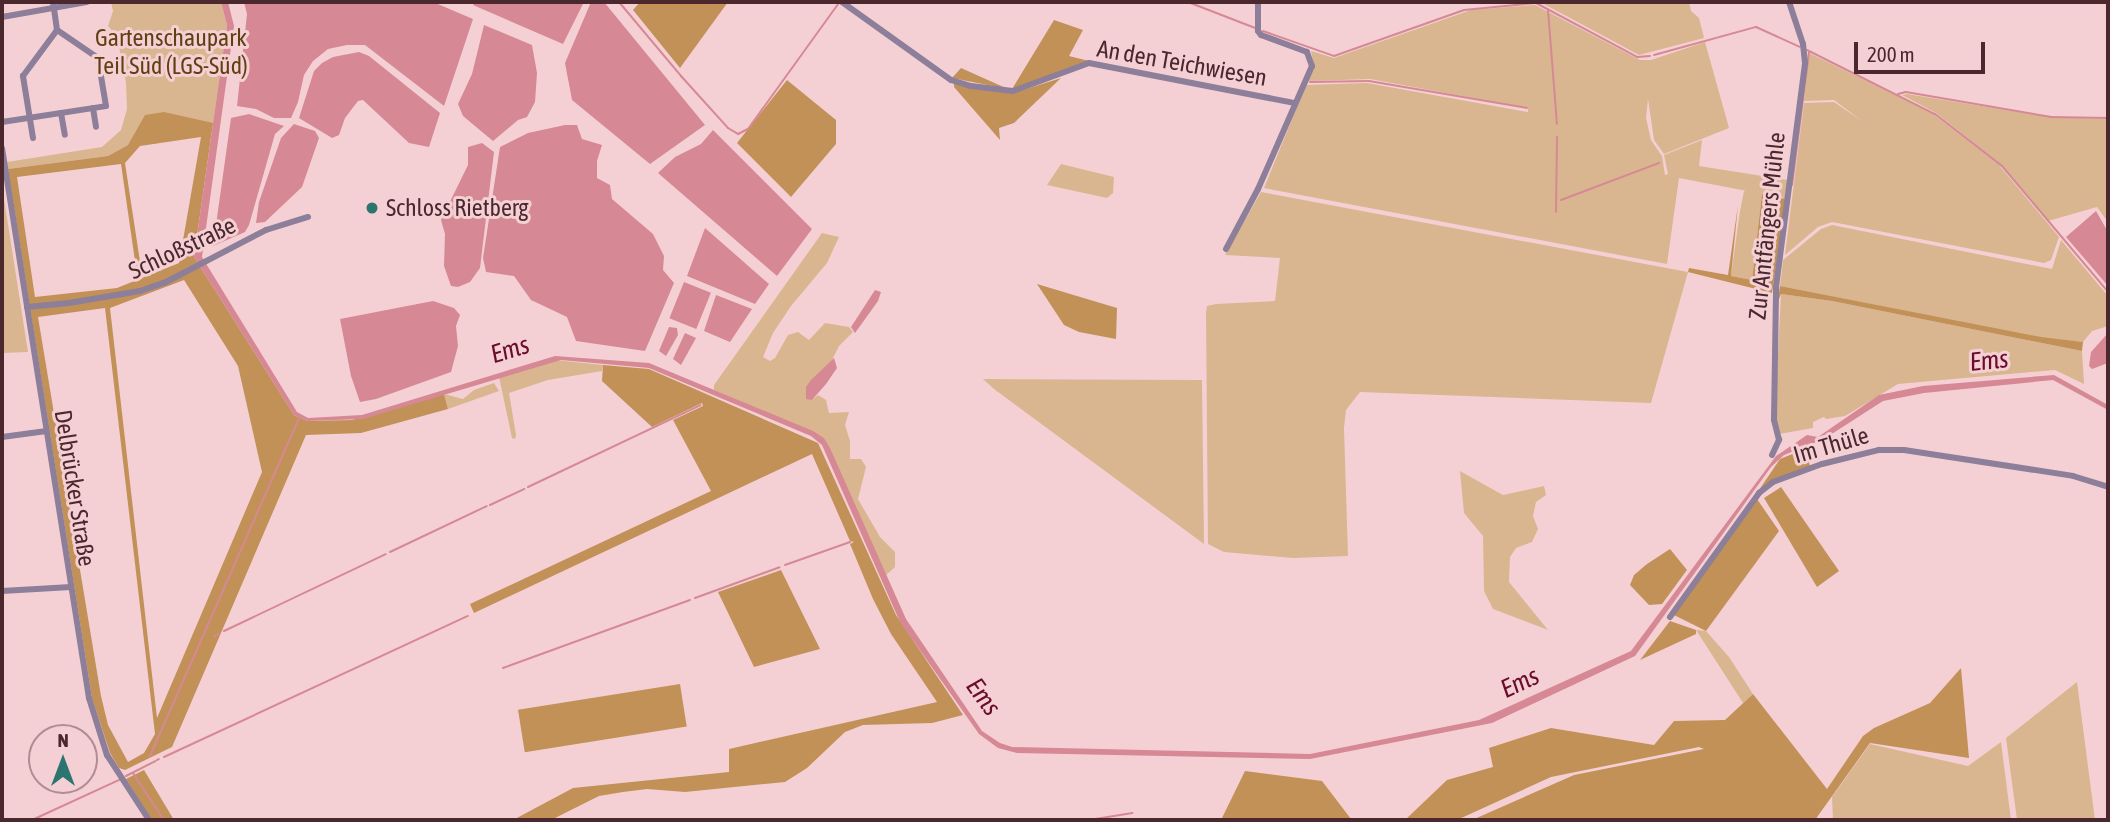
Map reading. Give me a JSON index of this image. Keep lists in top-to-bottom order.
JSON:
{
  "streets": {
    "street": [
      "An den Teichwiesen",
      "Zur Antfängers Mühle",
      "Schloßstraße",
      "Im Thüle",
      "Delbrücker Straße"
    ]
  },
  "crossings": [
    ["Schloßstraße", "Delbrücker Straße"]
  ],
  "water": ["Ems"],
  "parks": ["Gartenschaupark Teil Süd (LGS-Süd)"],
  "places": ["Schloss Rietberg"],
  "scale_bar": "200 m",
  "north": "top"
}
